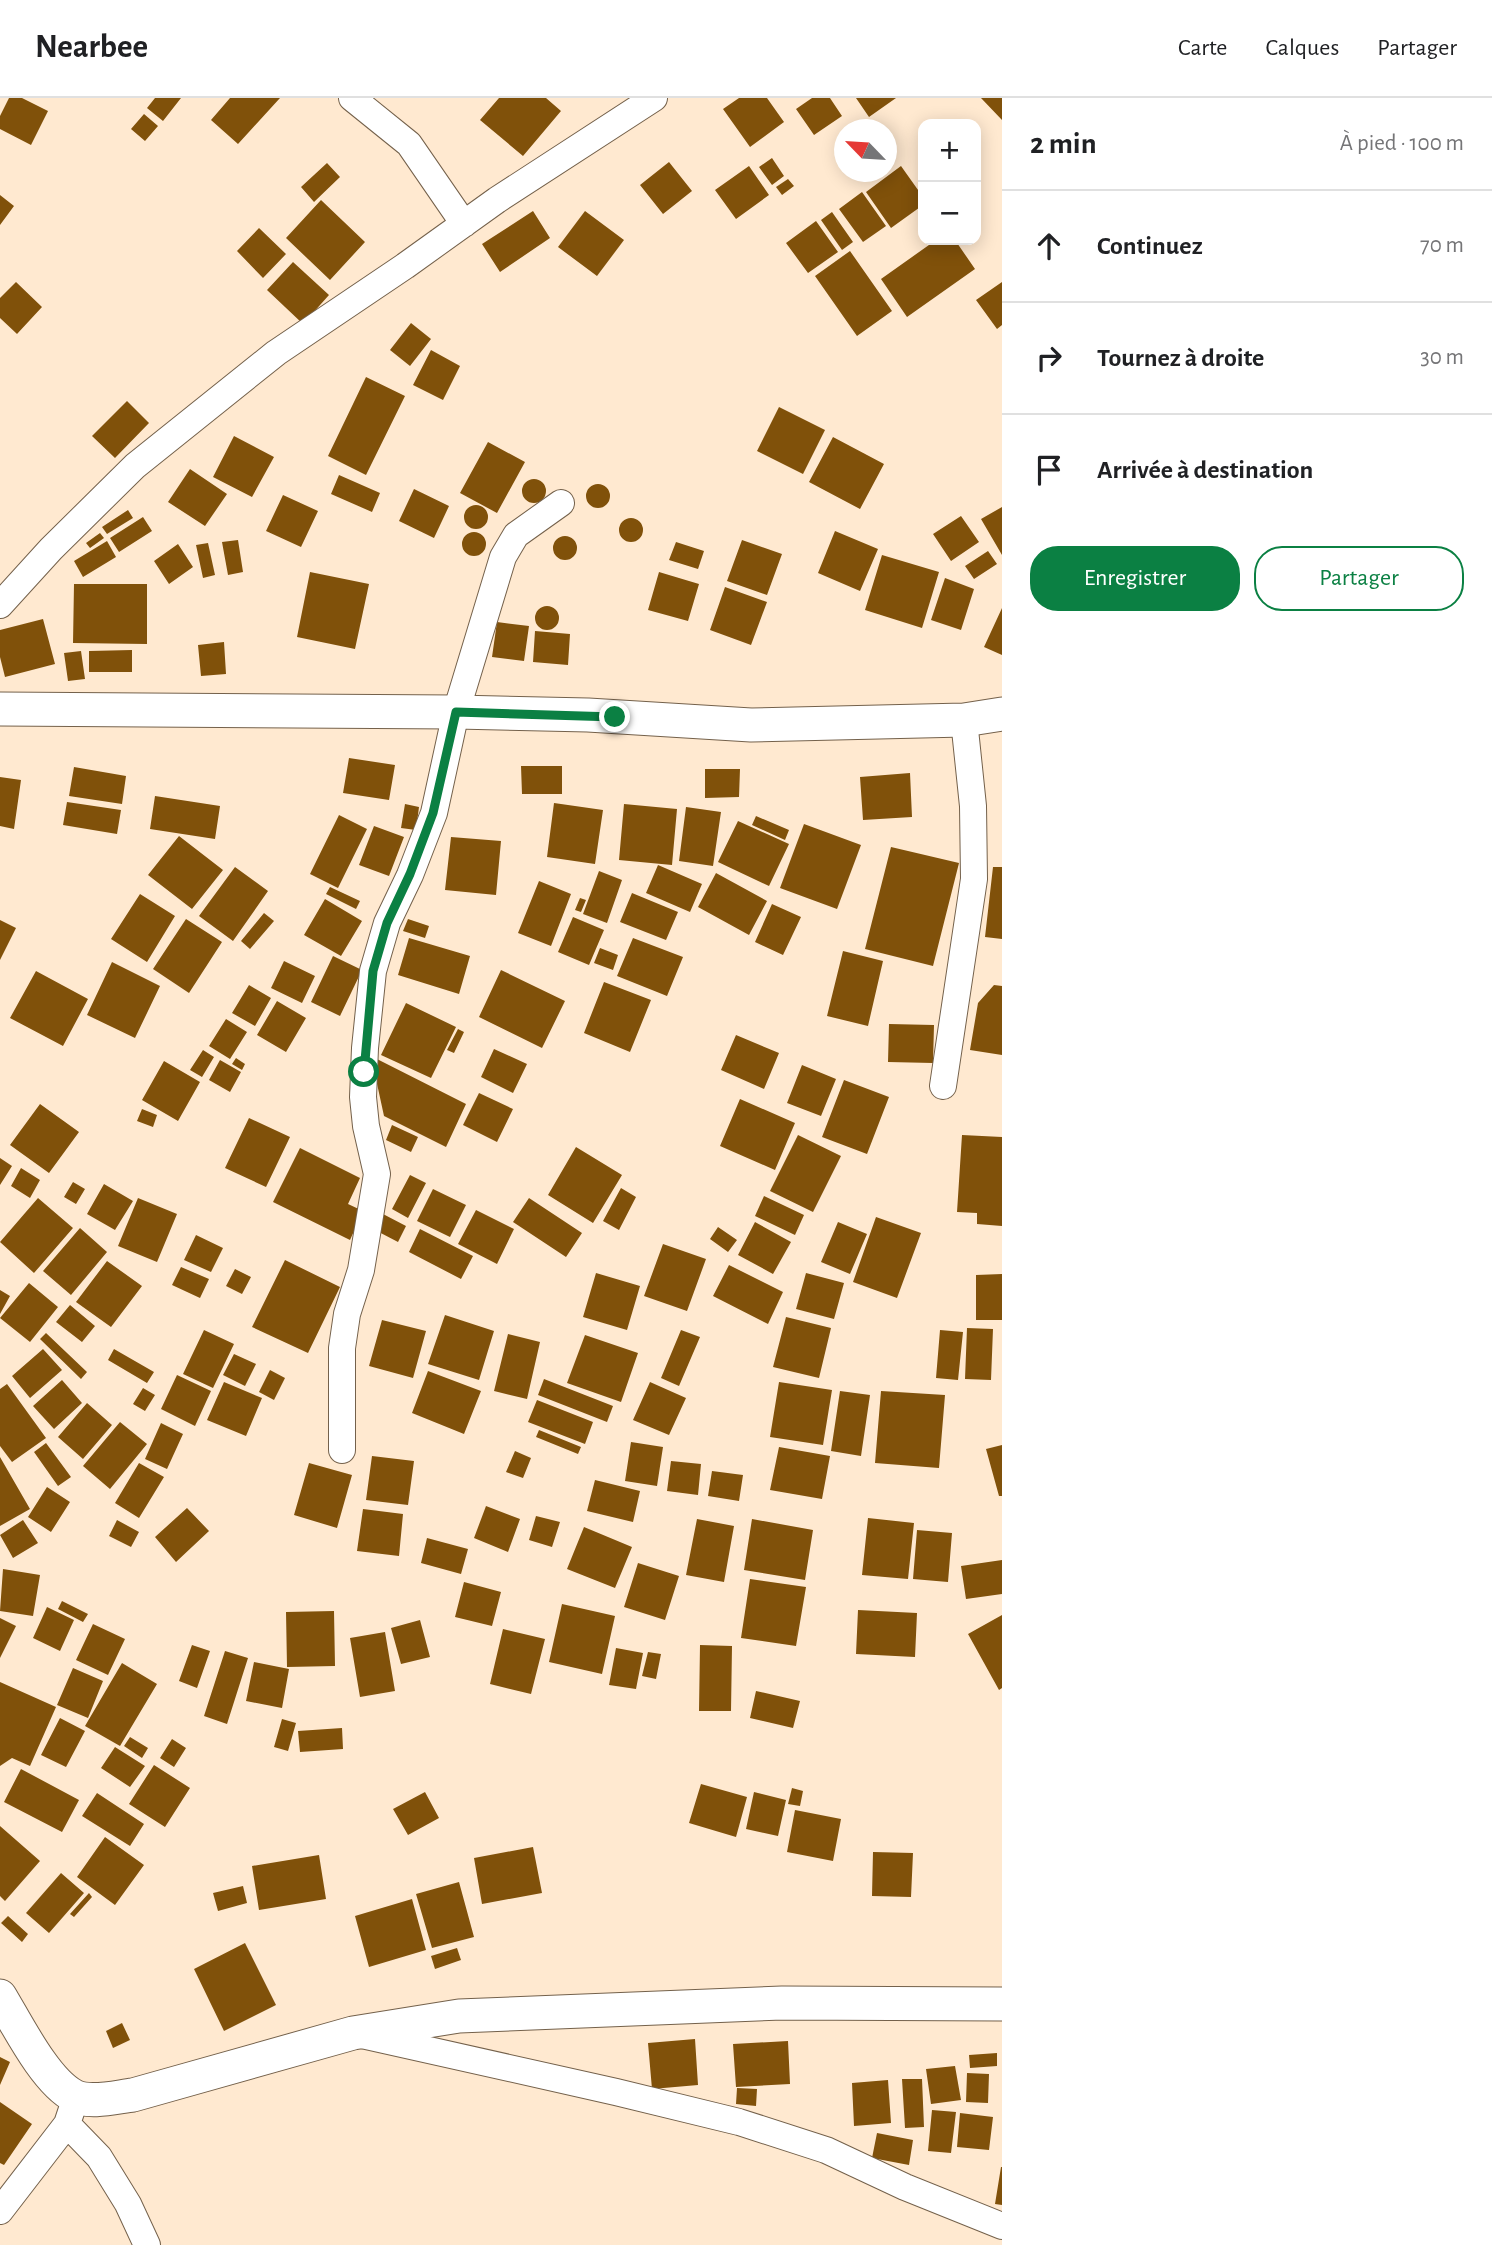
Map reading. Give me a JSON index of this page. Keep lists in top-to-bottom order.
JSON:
{
  "north": "top left",
  "page": {
    "header": "Nearbee",
    "nav": ["Carte", "Calques", "Partager"],
    "heading": ["2 min", "À pied · 100 m"],
    "map_buttons": ["+", "−"],
    "list": [
      ["Continuez", "70 m"],
      ["Tournez à droite", "30 m"],
      "Arrivée à destination"
    ],
    "buttons": ["Enregistrer", "Partager"]
  }
}
